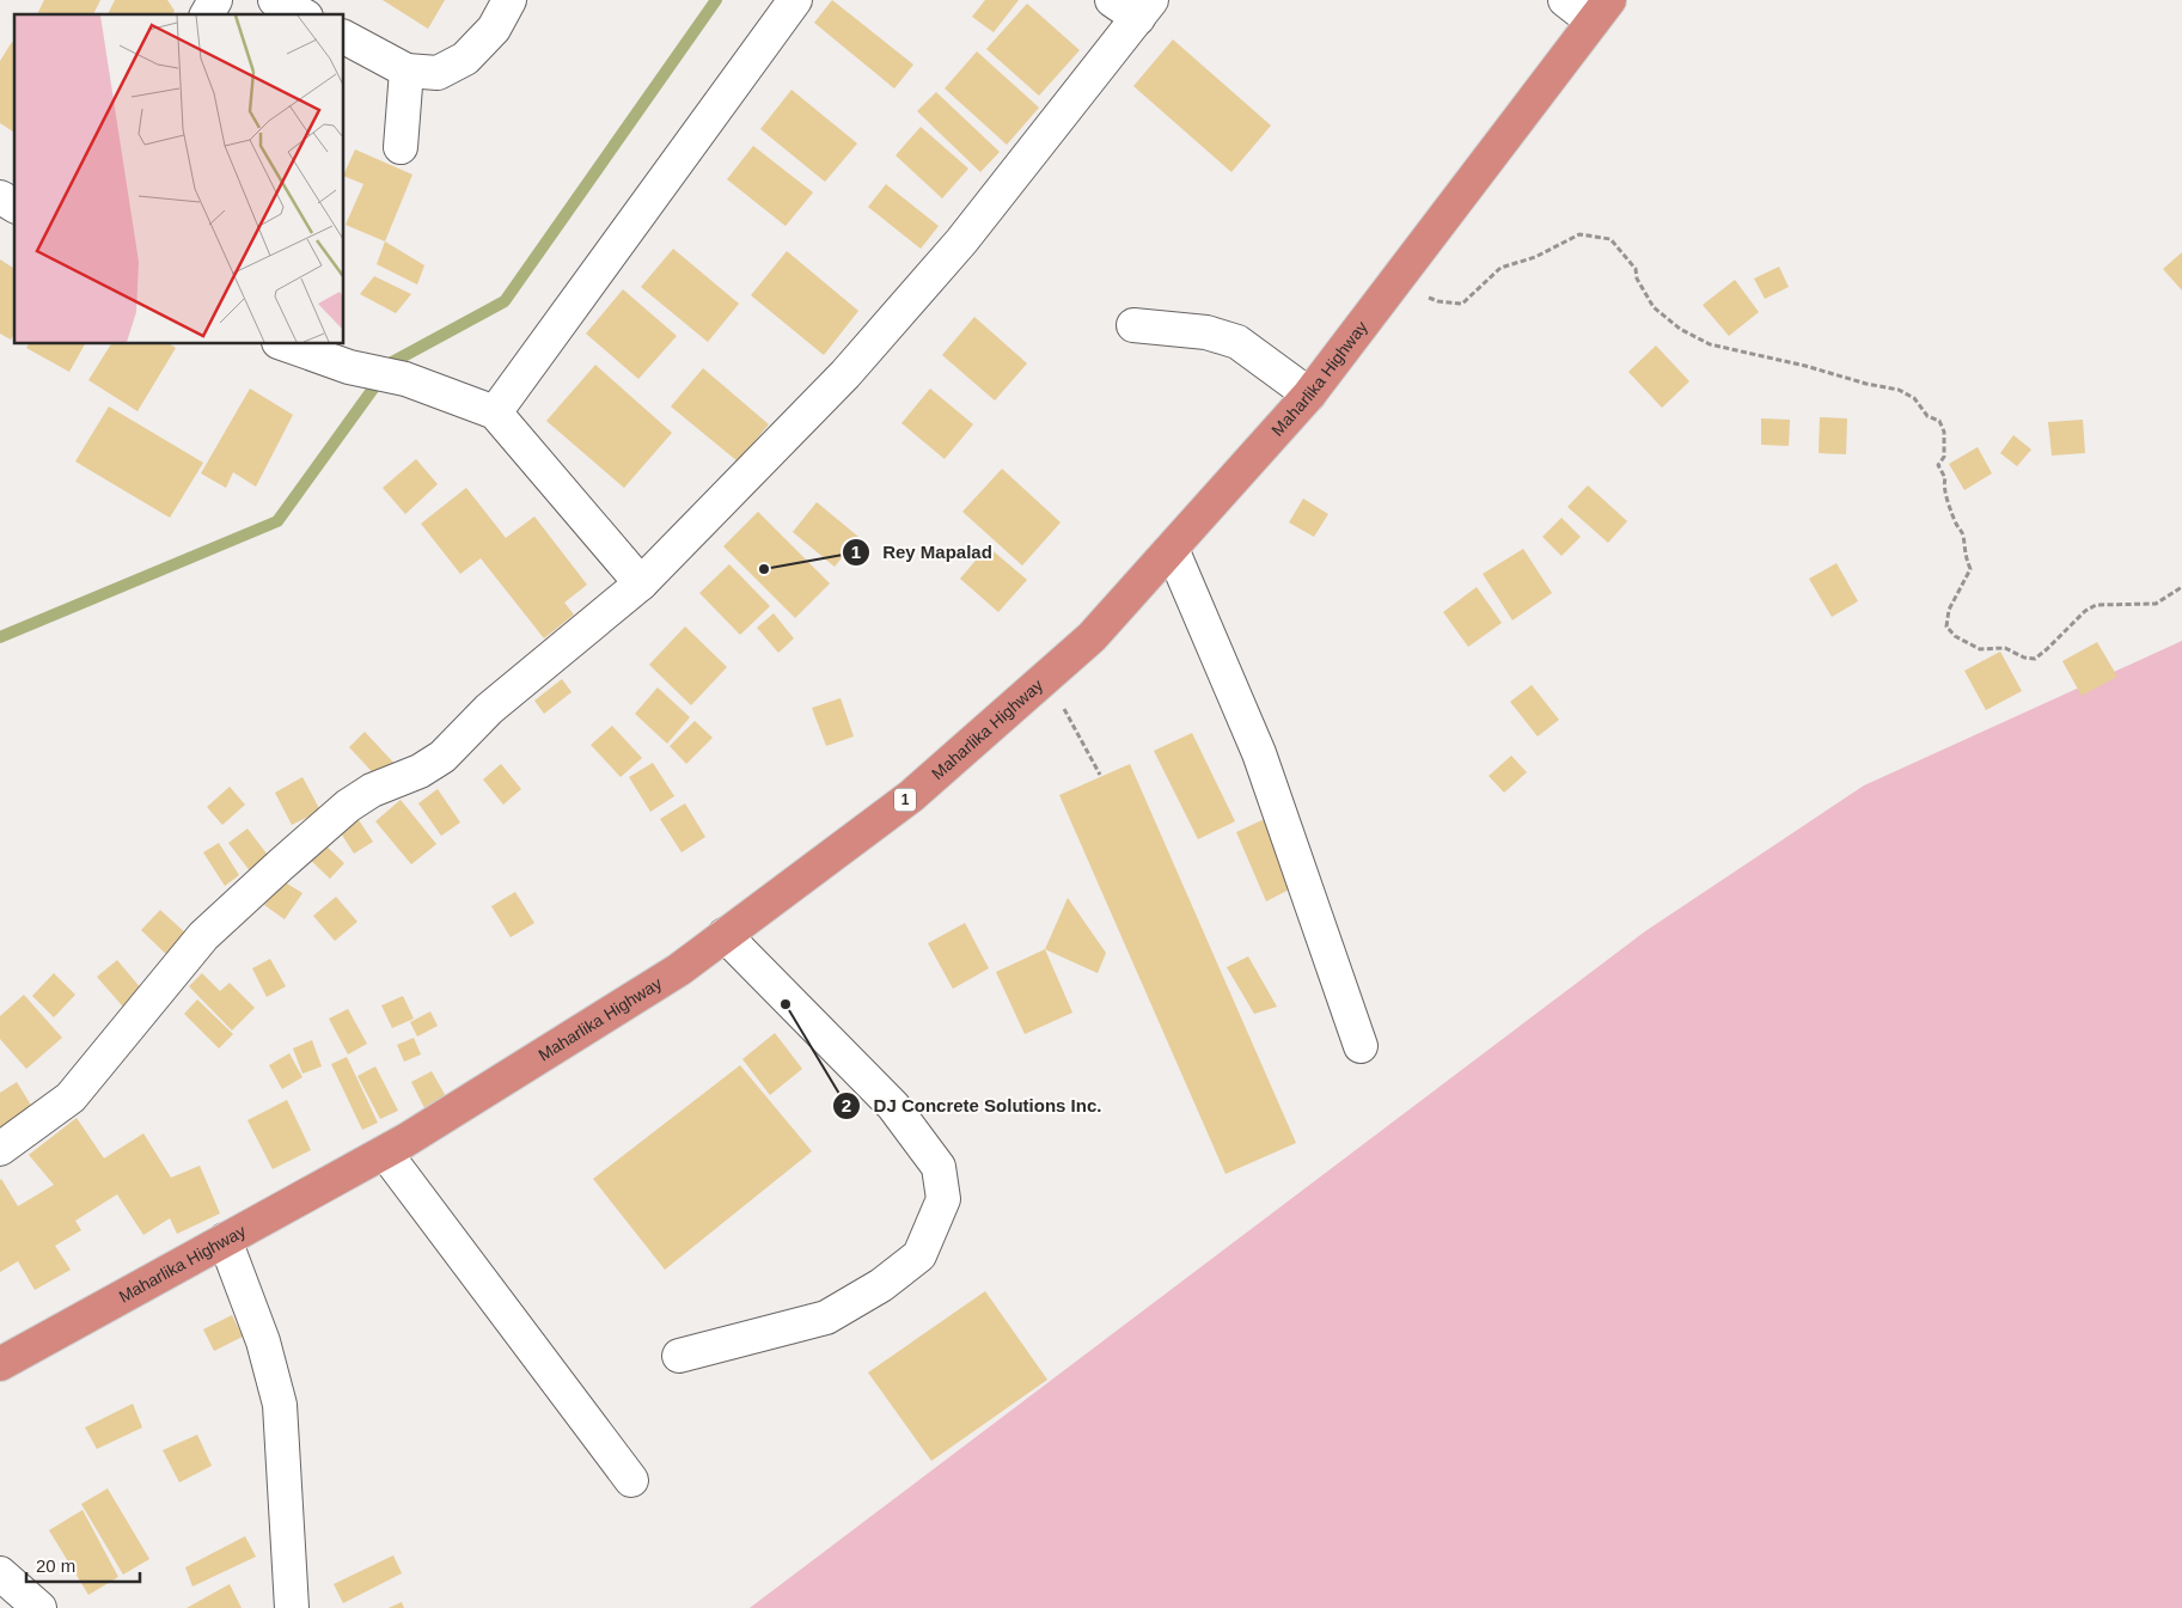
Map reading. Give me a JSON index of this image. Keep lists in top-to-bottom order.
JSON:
{
  "streets": {
    "highway": ["Maharlika Highway", "1"]
  },
  "places": ["Rey Mapalad", "DJ Concrete Solutions Inc."],
  "scale_bar": "20 m"
}
